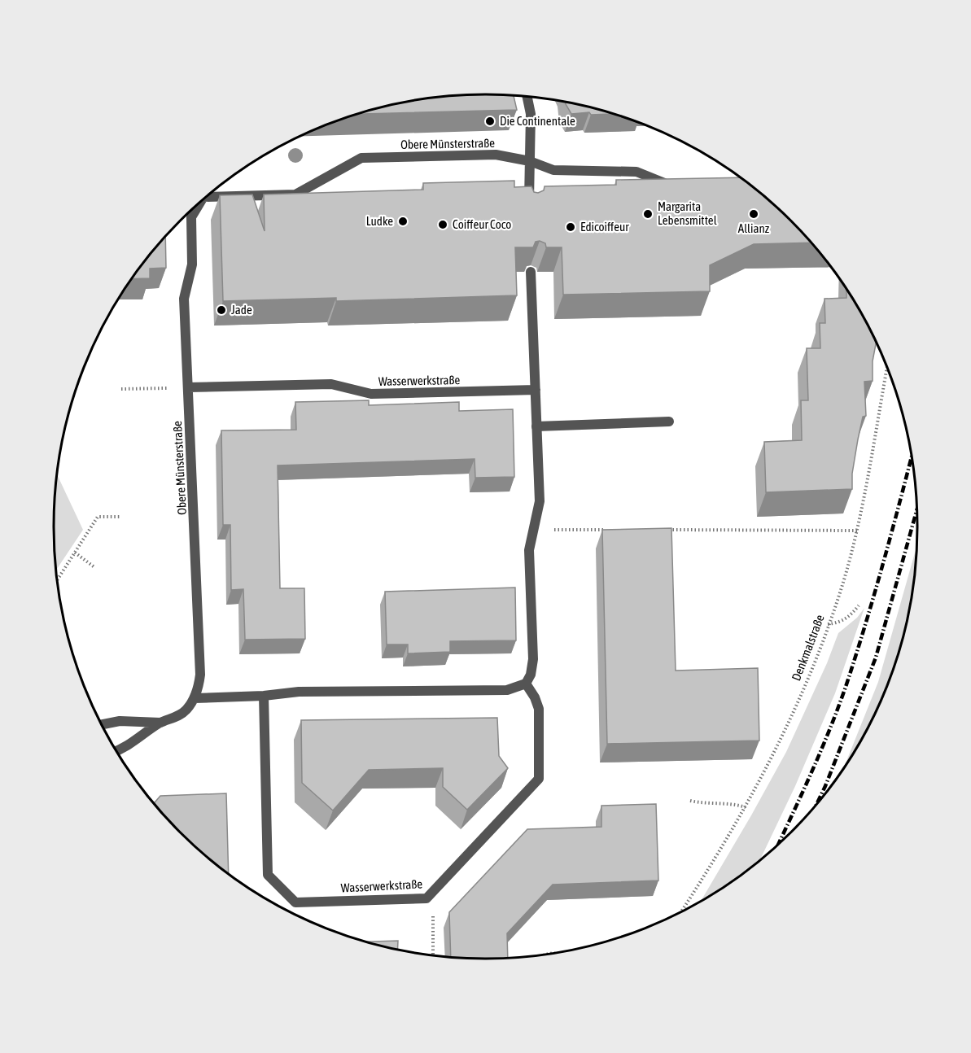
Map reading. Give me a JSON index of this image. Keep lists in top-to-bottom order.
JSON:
{
  "streets": {
    "street": ["Obere Münsterstraße", "Wasserwerkstraße"],
    "path": ["Denkmalstraße"]
  },
  "crossings": [
    ["Obere Münsterstraße", "Wasserwerkstraße"]
  ],
  "places": [
    "Die Continentale",
    "Margarita Lebensmittel",
    "Allianz",
    "Ludke",
    "Coiffeur Coco",
    "Edicoiffeur",
    "Jade"
  ]
}
